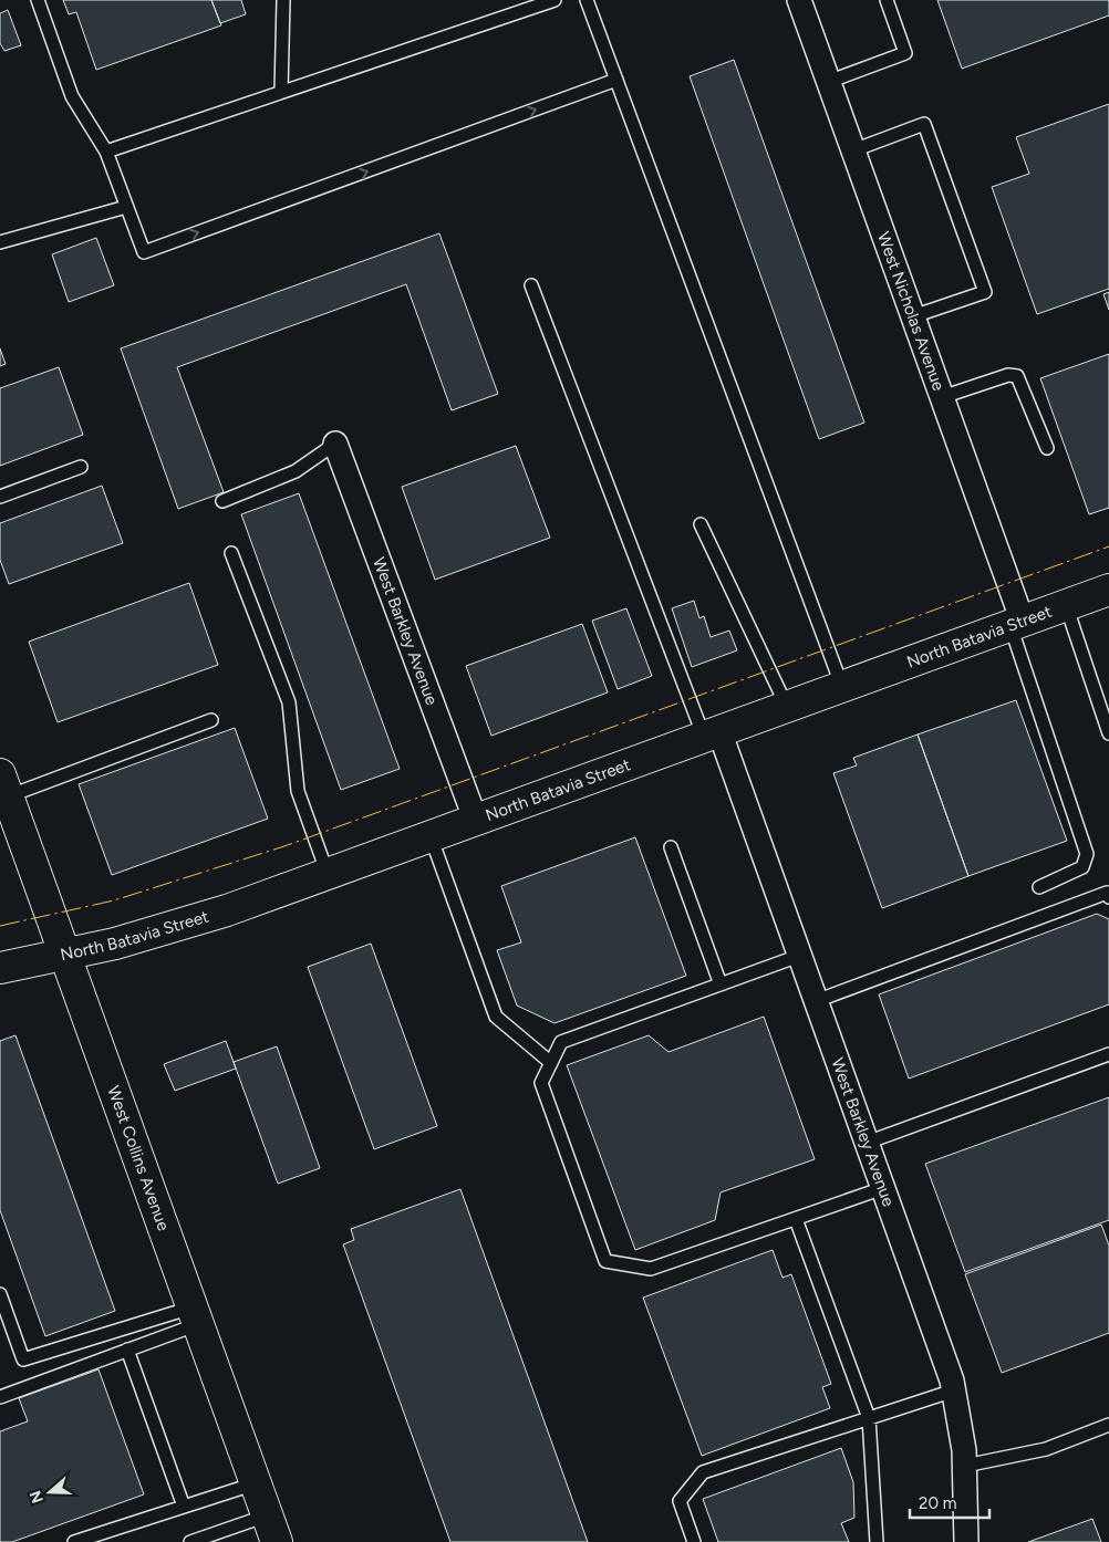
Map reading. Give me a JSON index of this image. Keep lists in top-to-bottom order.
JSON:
{
  "streets": {
    "street": [
      "West Nicholas Avenue",
      "West Barkley Avenue",
      "North Batavia Street",
      "West Collins Avenue"
    ]
  },
  "crossings": [
    ["West Nicholas Avenue", "North Batavia Street"],
    ["West Barkley Avenue", "North Batavia Street"],
    ["North Batavia Street", "West Collins Avenue"]
  ],
  "scale_bar": "20 m",
  "north": "left"
}
